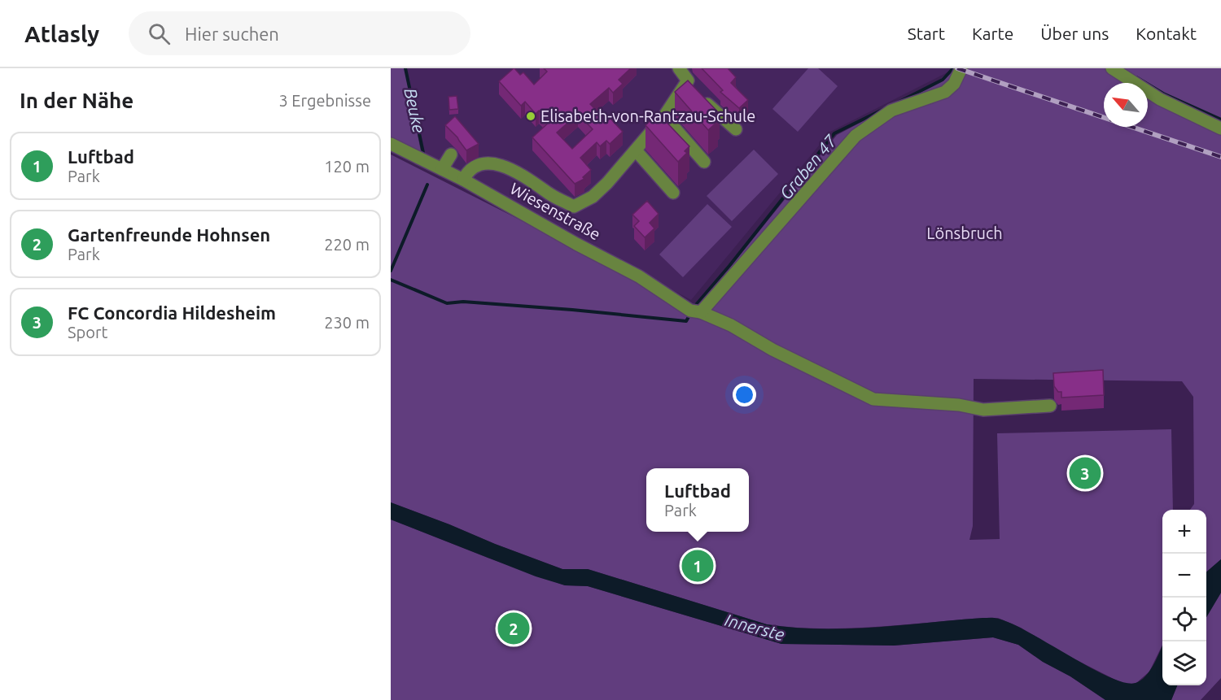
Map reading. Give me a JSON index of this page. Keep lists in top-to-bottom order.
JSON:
{
  "streets": {
    "street": ["Wiesenstraße"]
  },
  "water": ["Beuke", "Graben 47", "Innerste"],
  "parks": ["Lönsbruch"],
  "places": ["Elisabeth-von-Rantzau-Schule"],
  "north": "top left",
  "page": {
    "header": "Atlasly",
    "search": "Hier suchen",
    "nav": [
      "Start",
      "Karte",
      "Über uns",
      "Kontakt"
    ],
    "heading": ["In der Nähe", "3 Ergebnisse"],
    "list": [
      {
        "mark": "1",
        "name": "Luftbad",
        "note": "Park",
        "value": "120 m"
      },
      {
        "mark": "2",
        "name": "Gartenfreunde Hohnsen",
        "note": "Park",
        "value": "220 m"
      },
      {
        "mark": "3",
        "name": "FC Concordia Hildesheim",
        "note": "Sport",
        "value": "230 m"
      }
    ],
    "pins": ["3", "1", "2"],
    "popup": ["Luftbad", "Park"],
    "map_buttons": ["+", "−"]
  }
}
